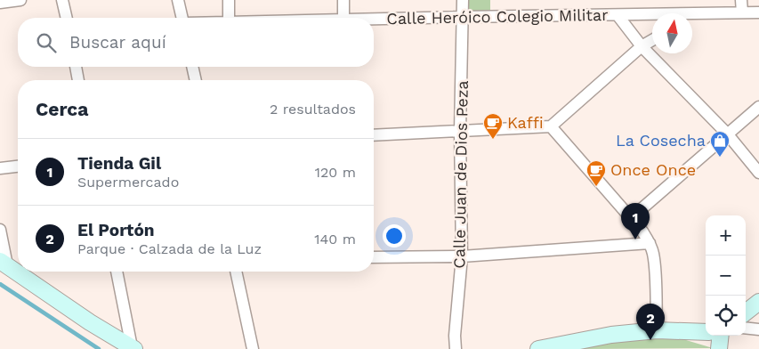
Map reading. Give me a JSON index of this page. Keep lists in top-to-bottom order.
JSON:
{
  "streets": {
    "street": ["Calle Heróico Colegio Militar", "Calle Juan de Dios Peza"]
  },
  "crossings": [
    ["Calle Heróico Colegio Militar", "Calle Juan de Dios Peza"]
  ],
  "places": {
    "cafe": ["Kaffi", "Once Once"],
    "shop": ["La Cosecha"]
  },
  "north": "top",
  "page": {
    "search": "Buscar aquí",
    "heading": ["Cerca", "2 resultados"],
    "list": [
      {
        "mark": "1",
        "name": "Tienda Gil",
        "note": "Supermercado",
        "value": "120 m"
      },
      {
        "mark": "2",
        "name": "El Portón",
        "note": "Parque · Calzada de la Luz",
        "value": "140 m"
      }
    ],
    "pins": ["1", "2"],
    "map_buttons": ["+", "−"]
  }
}
